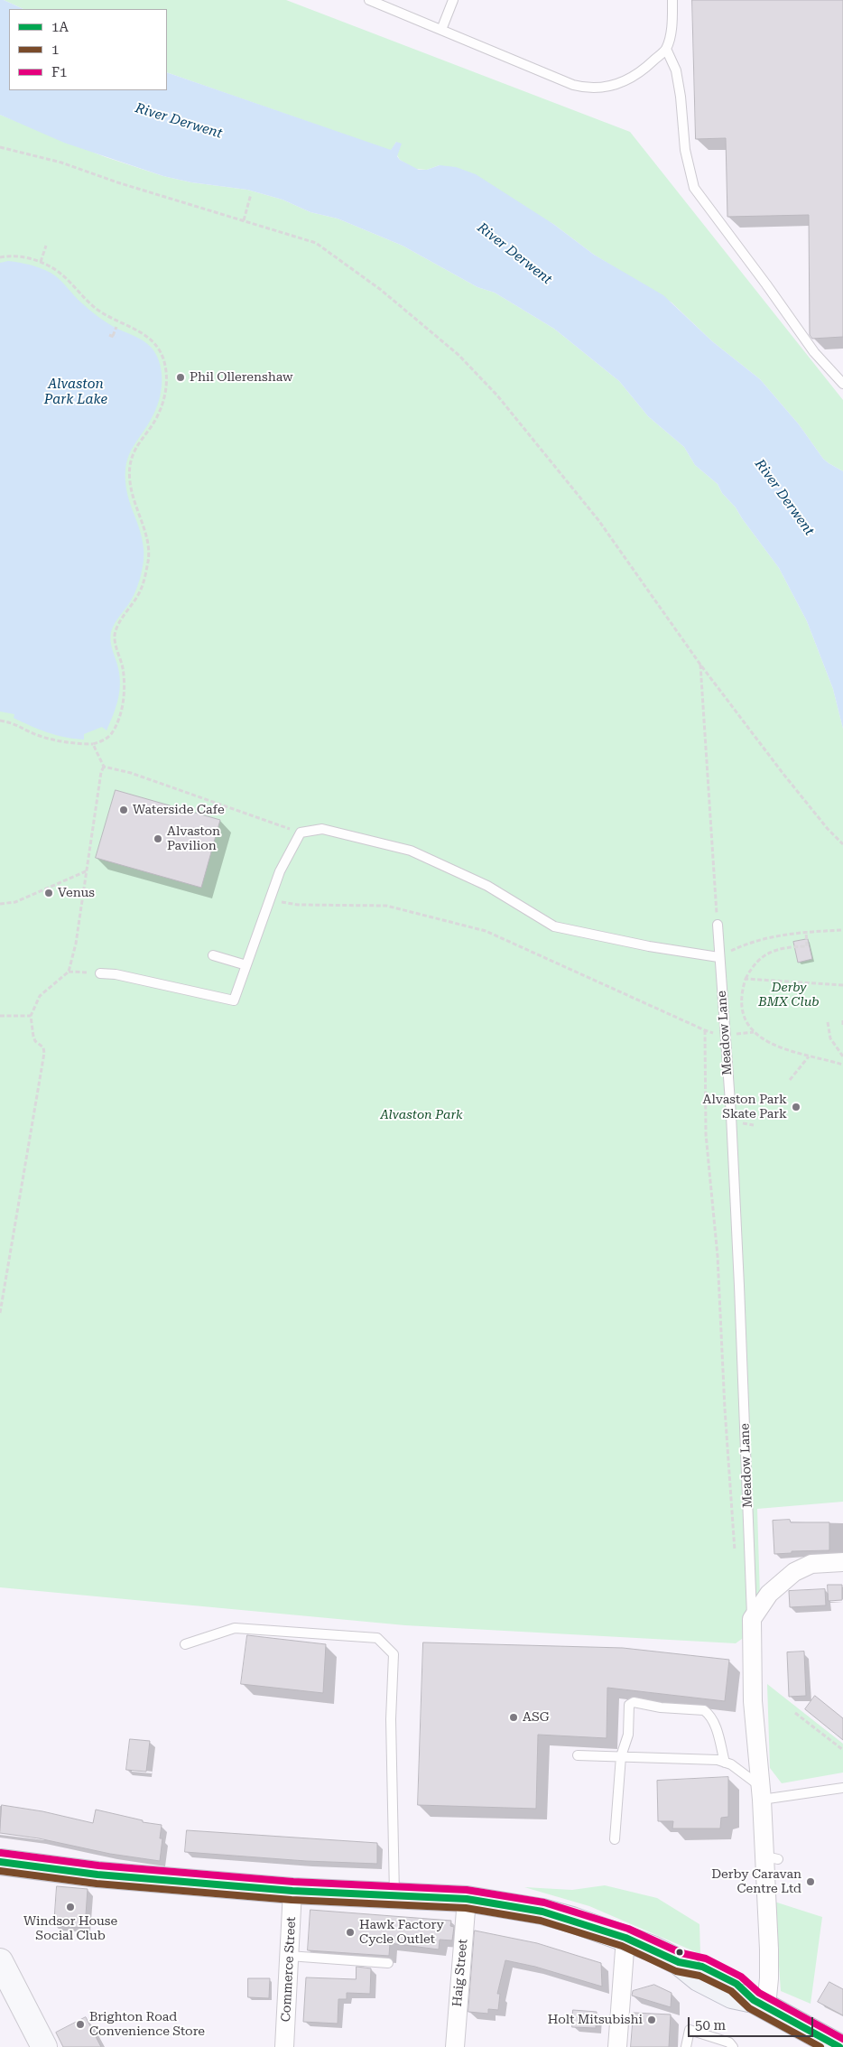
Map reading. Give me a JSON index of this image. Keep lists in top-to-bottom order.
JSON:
{
  "streets": {
    "street": ["Meadow Lane", "Commerce Street", "Haig Street"]
  },
  "water": ["River Derwent", "Alvaston Park Lake"],
  "parks": ["Derby BMX Club", "Alvaston Park"],
  "places": [
    "Phil Ollerenshaw",
    "Waterside Cafe",
    "Alvaston Pavilion",
    "Venus",
    "Alvaston Park Skate Park",
    "ASG",
    "Derby Caravan Centre Ltd",
    "Windsor House Social Club",
    "Hawk Factory Cycle Outlet",
    "Holt Mitsubishi",
    "Brighton Road Convenience Store"
  ],
  "lines": ["transit line F1", "transit line 1A", "transit line 1"],
  "legend": ["1A", "1", "F1"],
  "scale_bar": "50 m"
}
